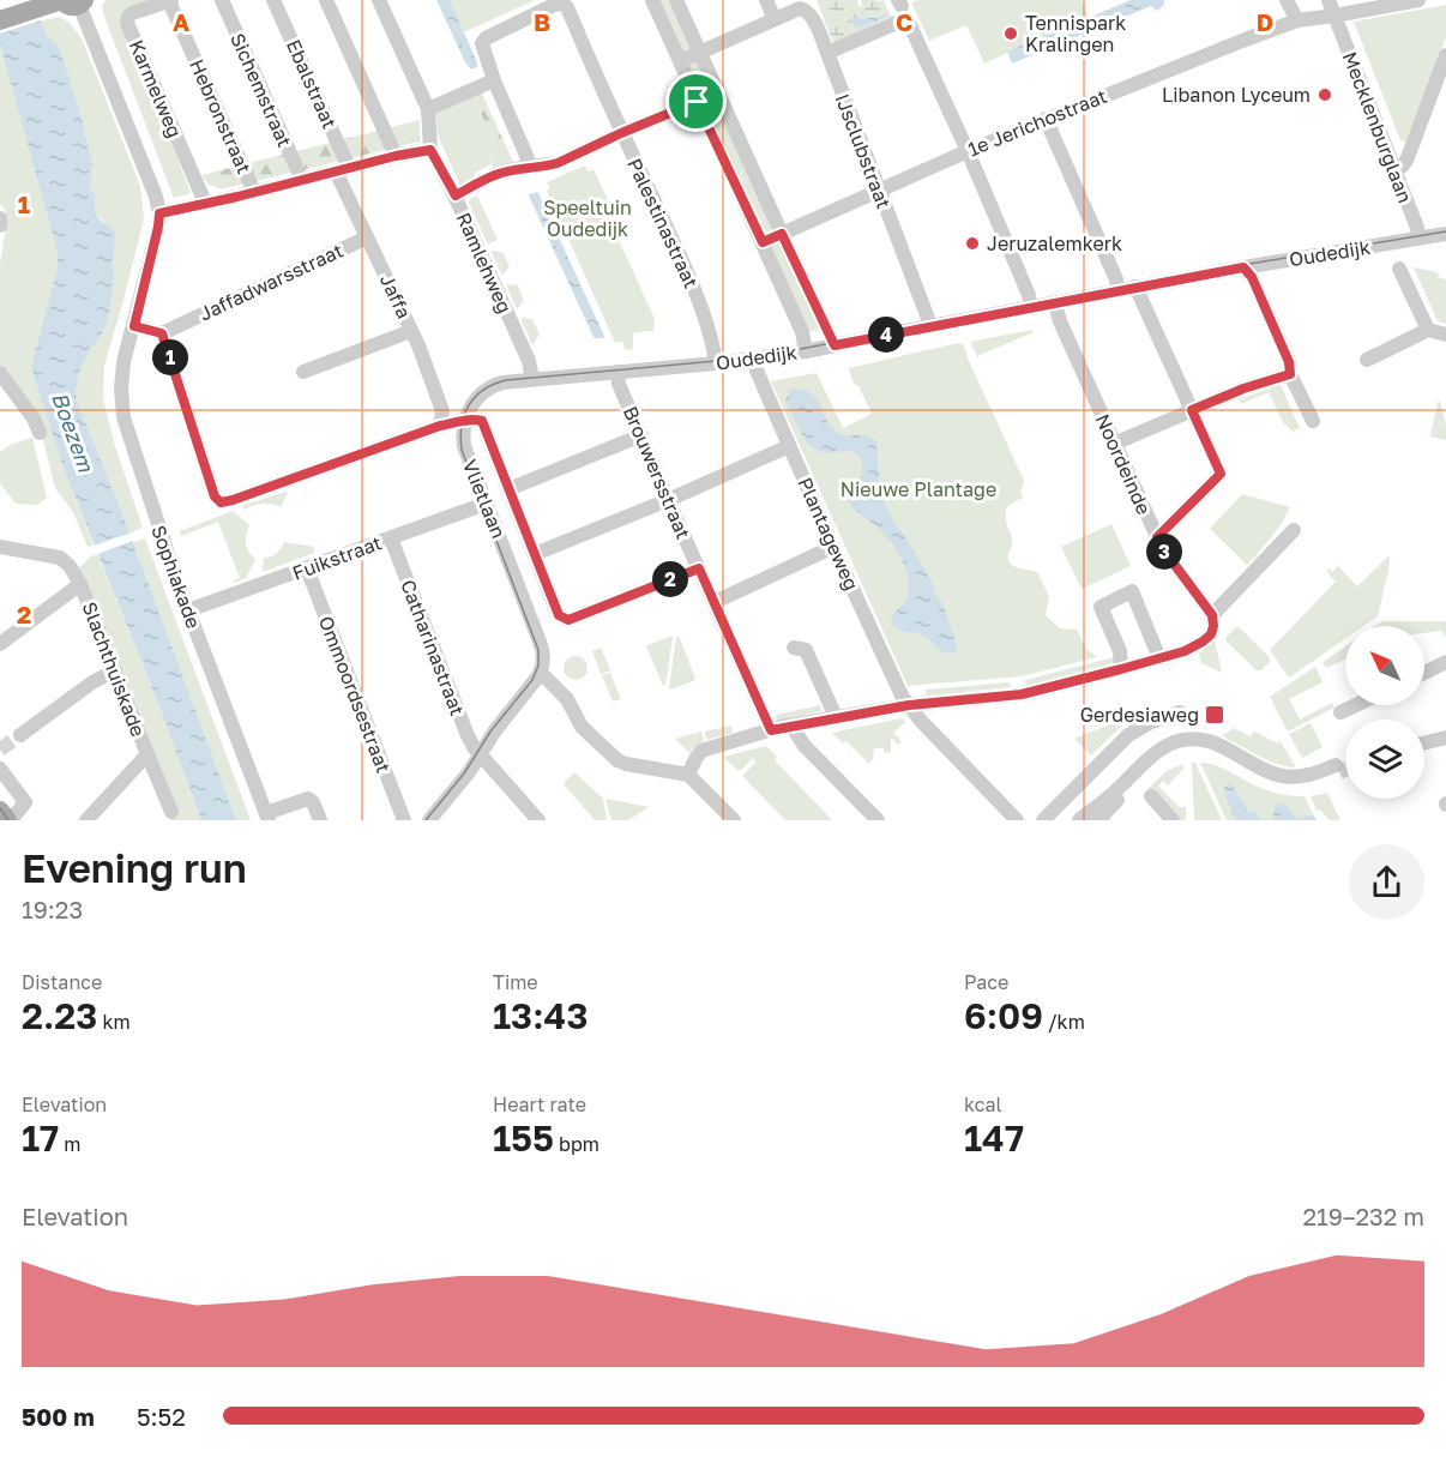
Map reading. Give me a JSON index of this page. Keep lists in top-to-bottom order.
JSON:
{
  "streets": {
    "street": [
      "Ebalstraat",
      "Karmelweg",
      "Sichemstraat",
      "Hebronstraat",
      "1e Jerichostraat",
      "Mecklenburglaan",
      "IJsclubstraat",
      "Palestinastraat",
      "Oudedijk",
      "Ramlehweg",
      "Jaffadwarsstraat",
      "Jaffa",
      "Noordeinde",
      "Brouwersstraat",
      "Vlietlaan",
      "Plantageweg",
      "Fuikstraat",
      "Sophiakade",
      "Catharinastraat",
      "Slachthuiskade",
      "Ommoordsestraat"
    ]
  },
  "crossings": [
    ["Ebalstraat", "Jaffa"],
    ["Karmelweg", "Hebronstraat"],
    ["Karmelweg", "Sophiakade"],
    ["1e Jerichostraat", "IJsclubstraat"],
    ["Mecklenburglaan", "Oudedijk"],
    ["IJsclubstraat", "Oudedijk"],
    ["Palestinastraat", "Oudedijk"],
    ["Oudedijk", "Ramlehweg"],
    ["Oudedijk", "Noordeinde"],
    ["Oudedijk", "Brouwersstraat"],
    ["Oudedijk", "Vlietlaan"],
    ["Oudedijk", "Plantageweg"],
    ["Jaffadwarsstraat", "Jaffa"],
    ["Brouwersstraat", "Vlietlaan"],
    ["Vlietlaan", "Fuikstraat"],
    ["Fuikstraat", "Sophiakade"],
    ["Fuikstraat", "Catharinastraat"],
    ["Fuikstraat", "Ommoordsestraat"]
  ],
  "water": ["Boezem"],
  "parks": ["Speeltuin Oudedijk", "Nieuwe Plantage"],
  "places": {
    "other": ["Tennispark Kralingen", "Libanon Lyceum", "Jeruzalemkerk"],
    "transit": ["Gerdesiaweg"]
  },
  "north": "top left",
  "page": {
    "pins": [
      "4",
      "1",
      "3",
      "2"
    ],
    "heading": ["Evening run", "19:23"],
    "stats": [
      ["Distance", "2.23 km"],
      ["Time", "13:43"],
      ["Pace", "6:09 /km"],
      ["Elevation", "17 m"],
      ["Heart rate", "155 bpm"],
      ["kcal", "147"]
    ],
    "chart": ["Elevation", "219–232 m"],
    "list": [
      {
        "name": "500 m",
        "note": "5:52"
      }
    ]
  },
  "grid": {
    "columns": [
      "A",
      "B",
      "C",
      "D"
    ],
    "rows": ["1", "2"]
  }
}
